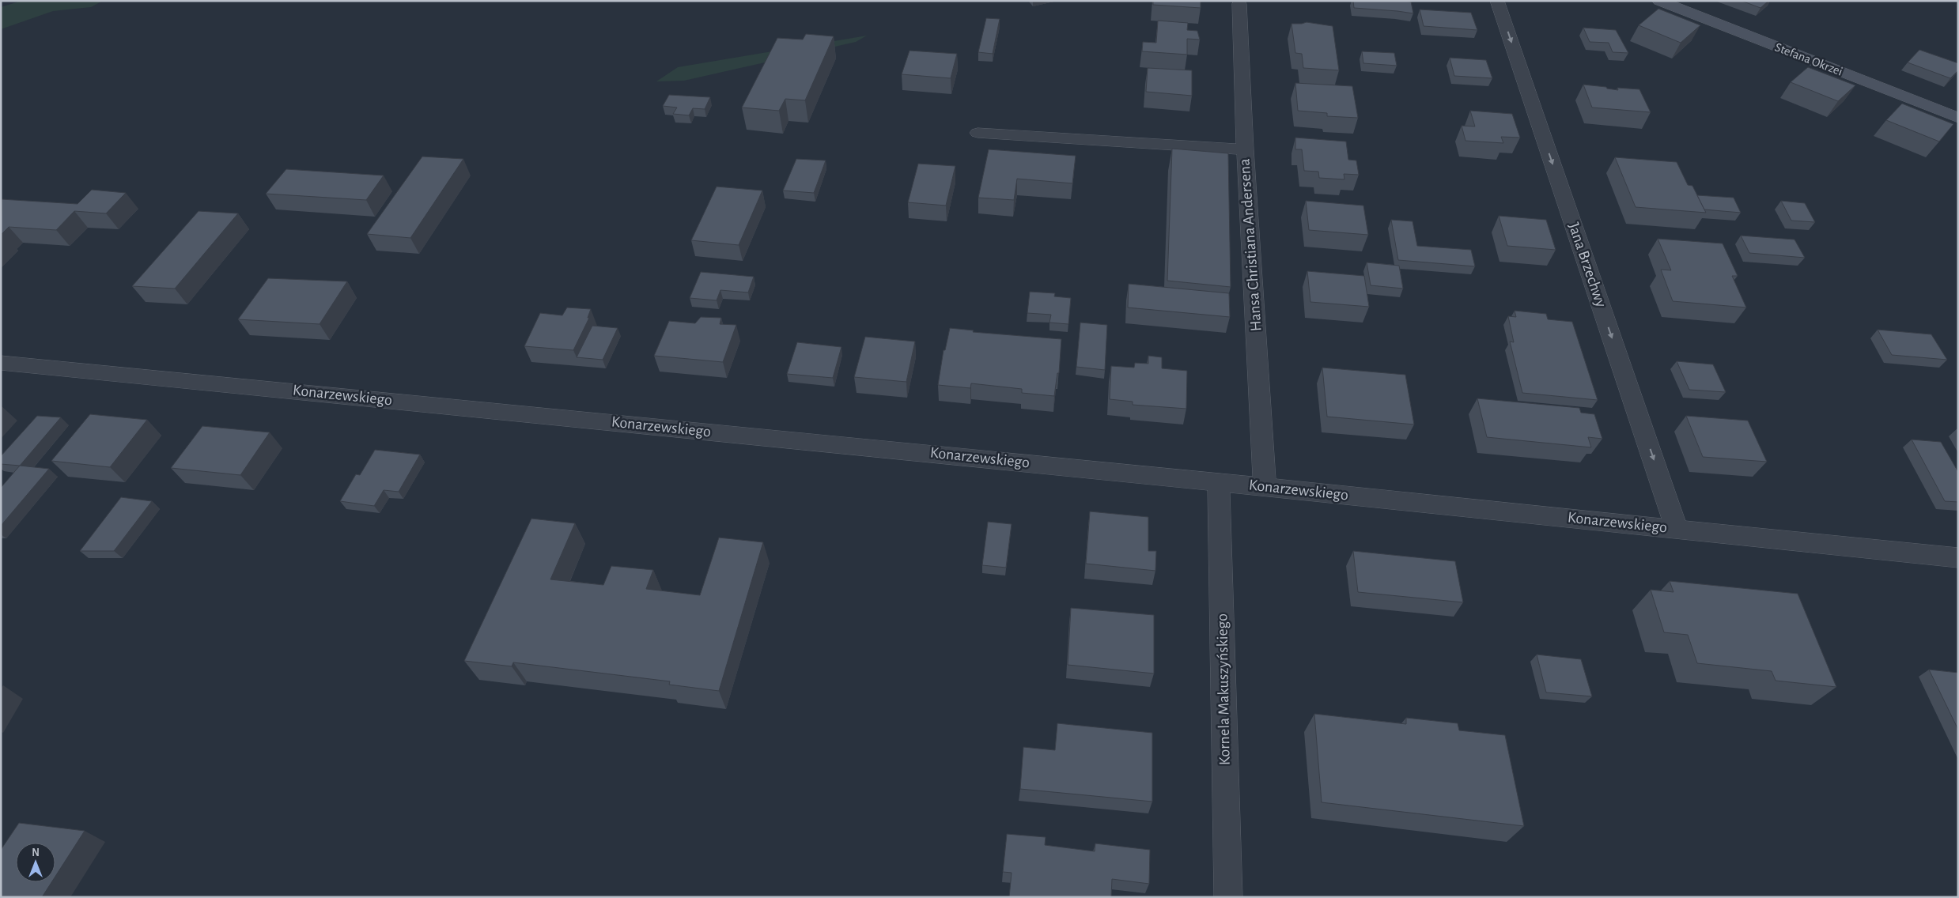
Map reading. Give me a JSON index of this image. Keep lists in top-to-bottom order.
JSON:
{
  "streets": {
    "street": [
      "Stefana Okrzei",
      "Hansa Christiana Andersena",
      "Jana Brzechwy",
      "Konarzewskiego",
      "Kornela Makuszyńskiego"
    ]
  },
  "crossings": [
    ["Hansa Christiana Andersena", "Konarzewskiego"],
    ["Jana Brzechwy", "Konarzewskiego"],
    ["Konarzewskiego", "Kornela Makuszyńskiego"]
  ],
  "one_way": ["Jana Brzechwy"],
  "north": "top"
}
